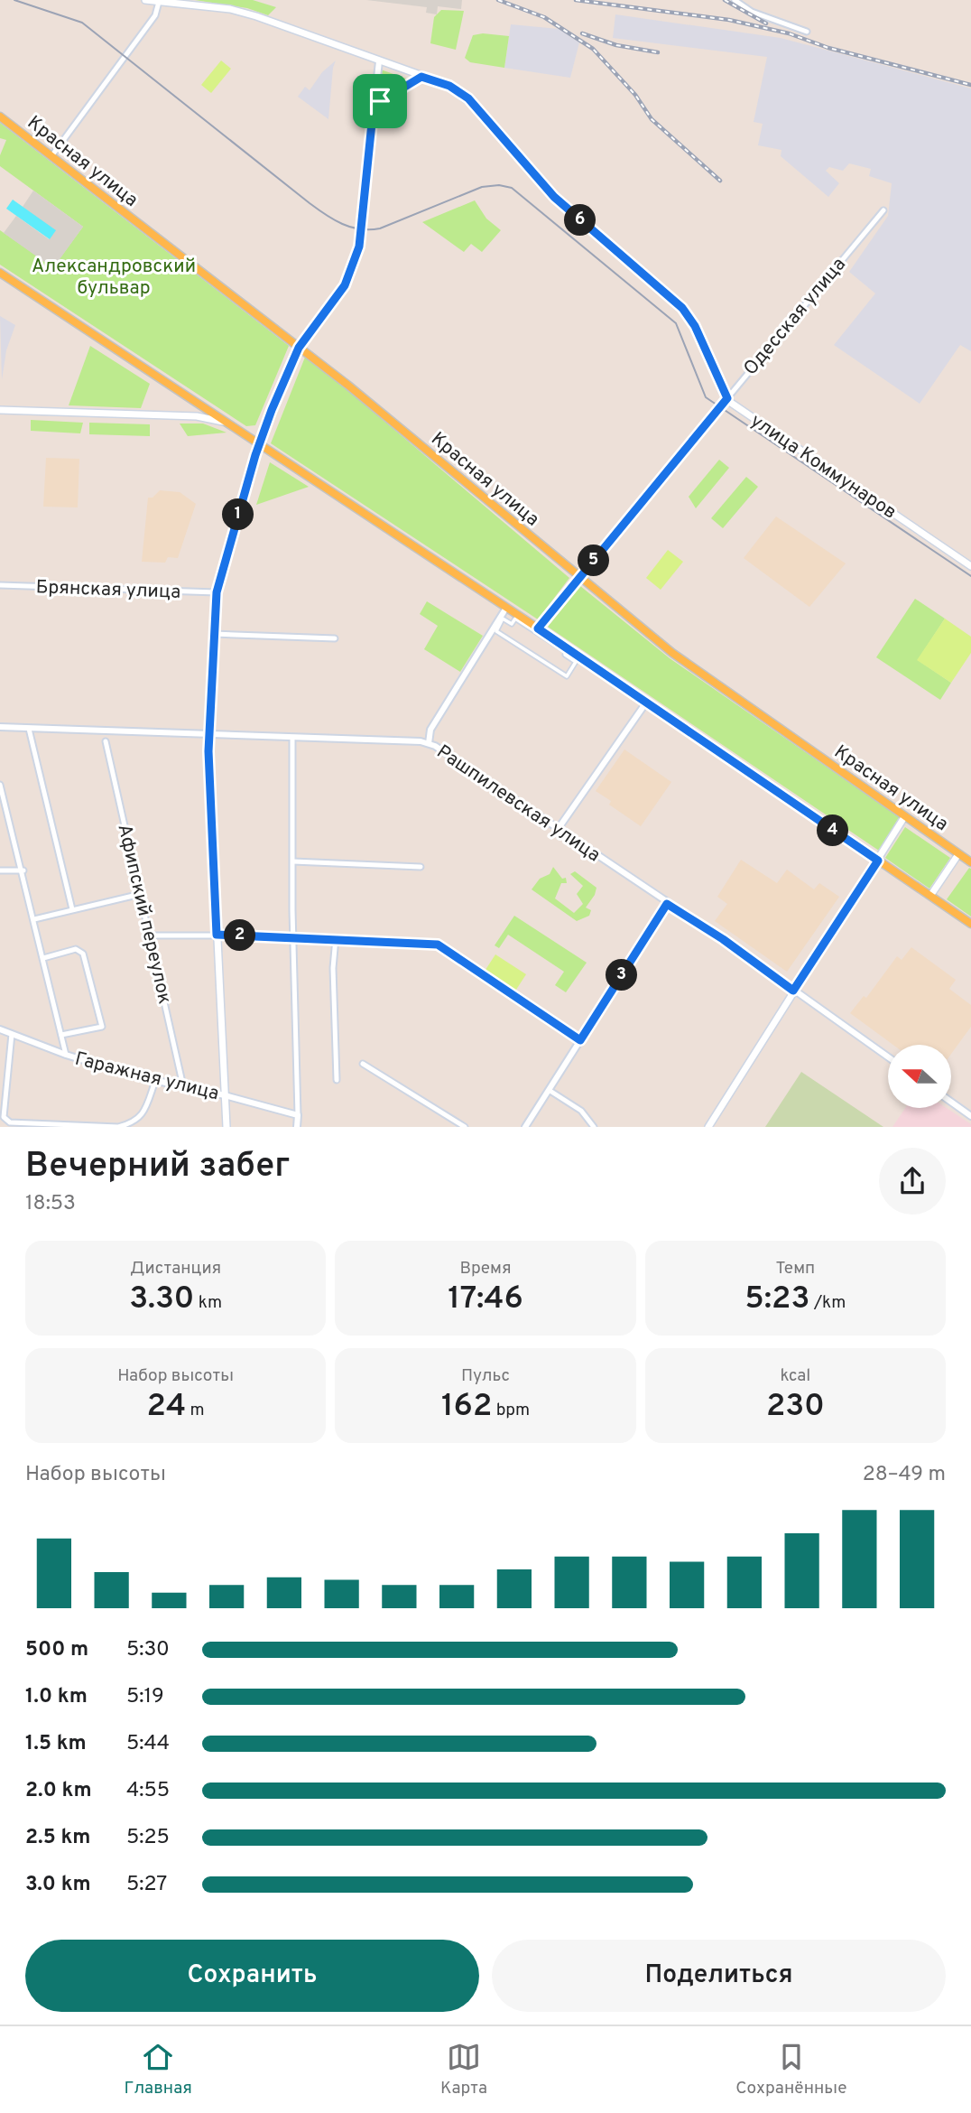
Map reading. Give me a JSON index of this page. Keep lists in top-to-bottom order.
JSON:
{
  "streets": {
    "main road": ["Красная улица", "улица Коммунаров"],
    "street": [
      "Одесская улица",
      "Брянская улица",
      "Рашпилевская улица",
      "Афипский переулок",
      "Гаражная улица"
    ]
  },
  "crossings": [
    ["Красная улица", "Одесская улица"],
    ["Одесская улица", "улица Коммунаров"],
    ["Афипский переулок", "Гаражная улица"]
  ],
  "parks": ["Александровский бульвар"],
  "north": "left",
  "page": {
    "pins": [
      "6",
      "1",
      "5",
      "4",
      "2",
      "3"
    ],
    "heading": ["Вечерний забег", "18:53"],
    "stats": [
      ["Дистанция", "3.30 km"],
      ["Время", "17:46"],
      ["Темп", "5:23 /km"],
      ["Набор высоты", "24 m"],
      ["Пульс", "162 bpm"],
      ["kcal", "230"]
    ],
    "chart": ["Набор высоты", "28–49 m"],
    "list": [
      {
        "name": "500 m",
        "note": "5:30"
      },
      {
        "name": "1.0 km",
        "note": "5:19"
      },
      {
        "name": "1.5 km",
        "note": "5:44"
      },
      {
        "name": "2.0 km",
        "note": "4:55"
      },
      {
        "name": "2.5 km",
        "note": "5:25"
      },
      {
        "name": "3.0 km",
        "note": "5:27"
      }
    ],
    "buttons": ["Сохранить", "Поделиться"],
    "tabs": ["Главная", "Карта", "Сохранённые"]
  }
}
